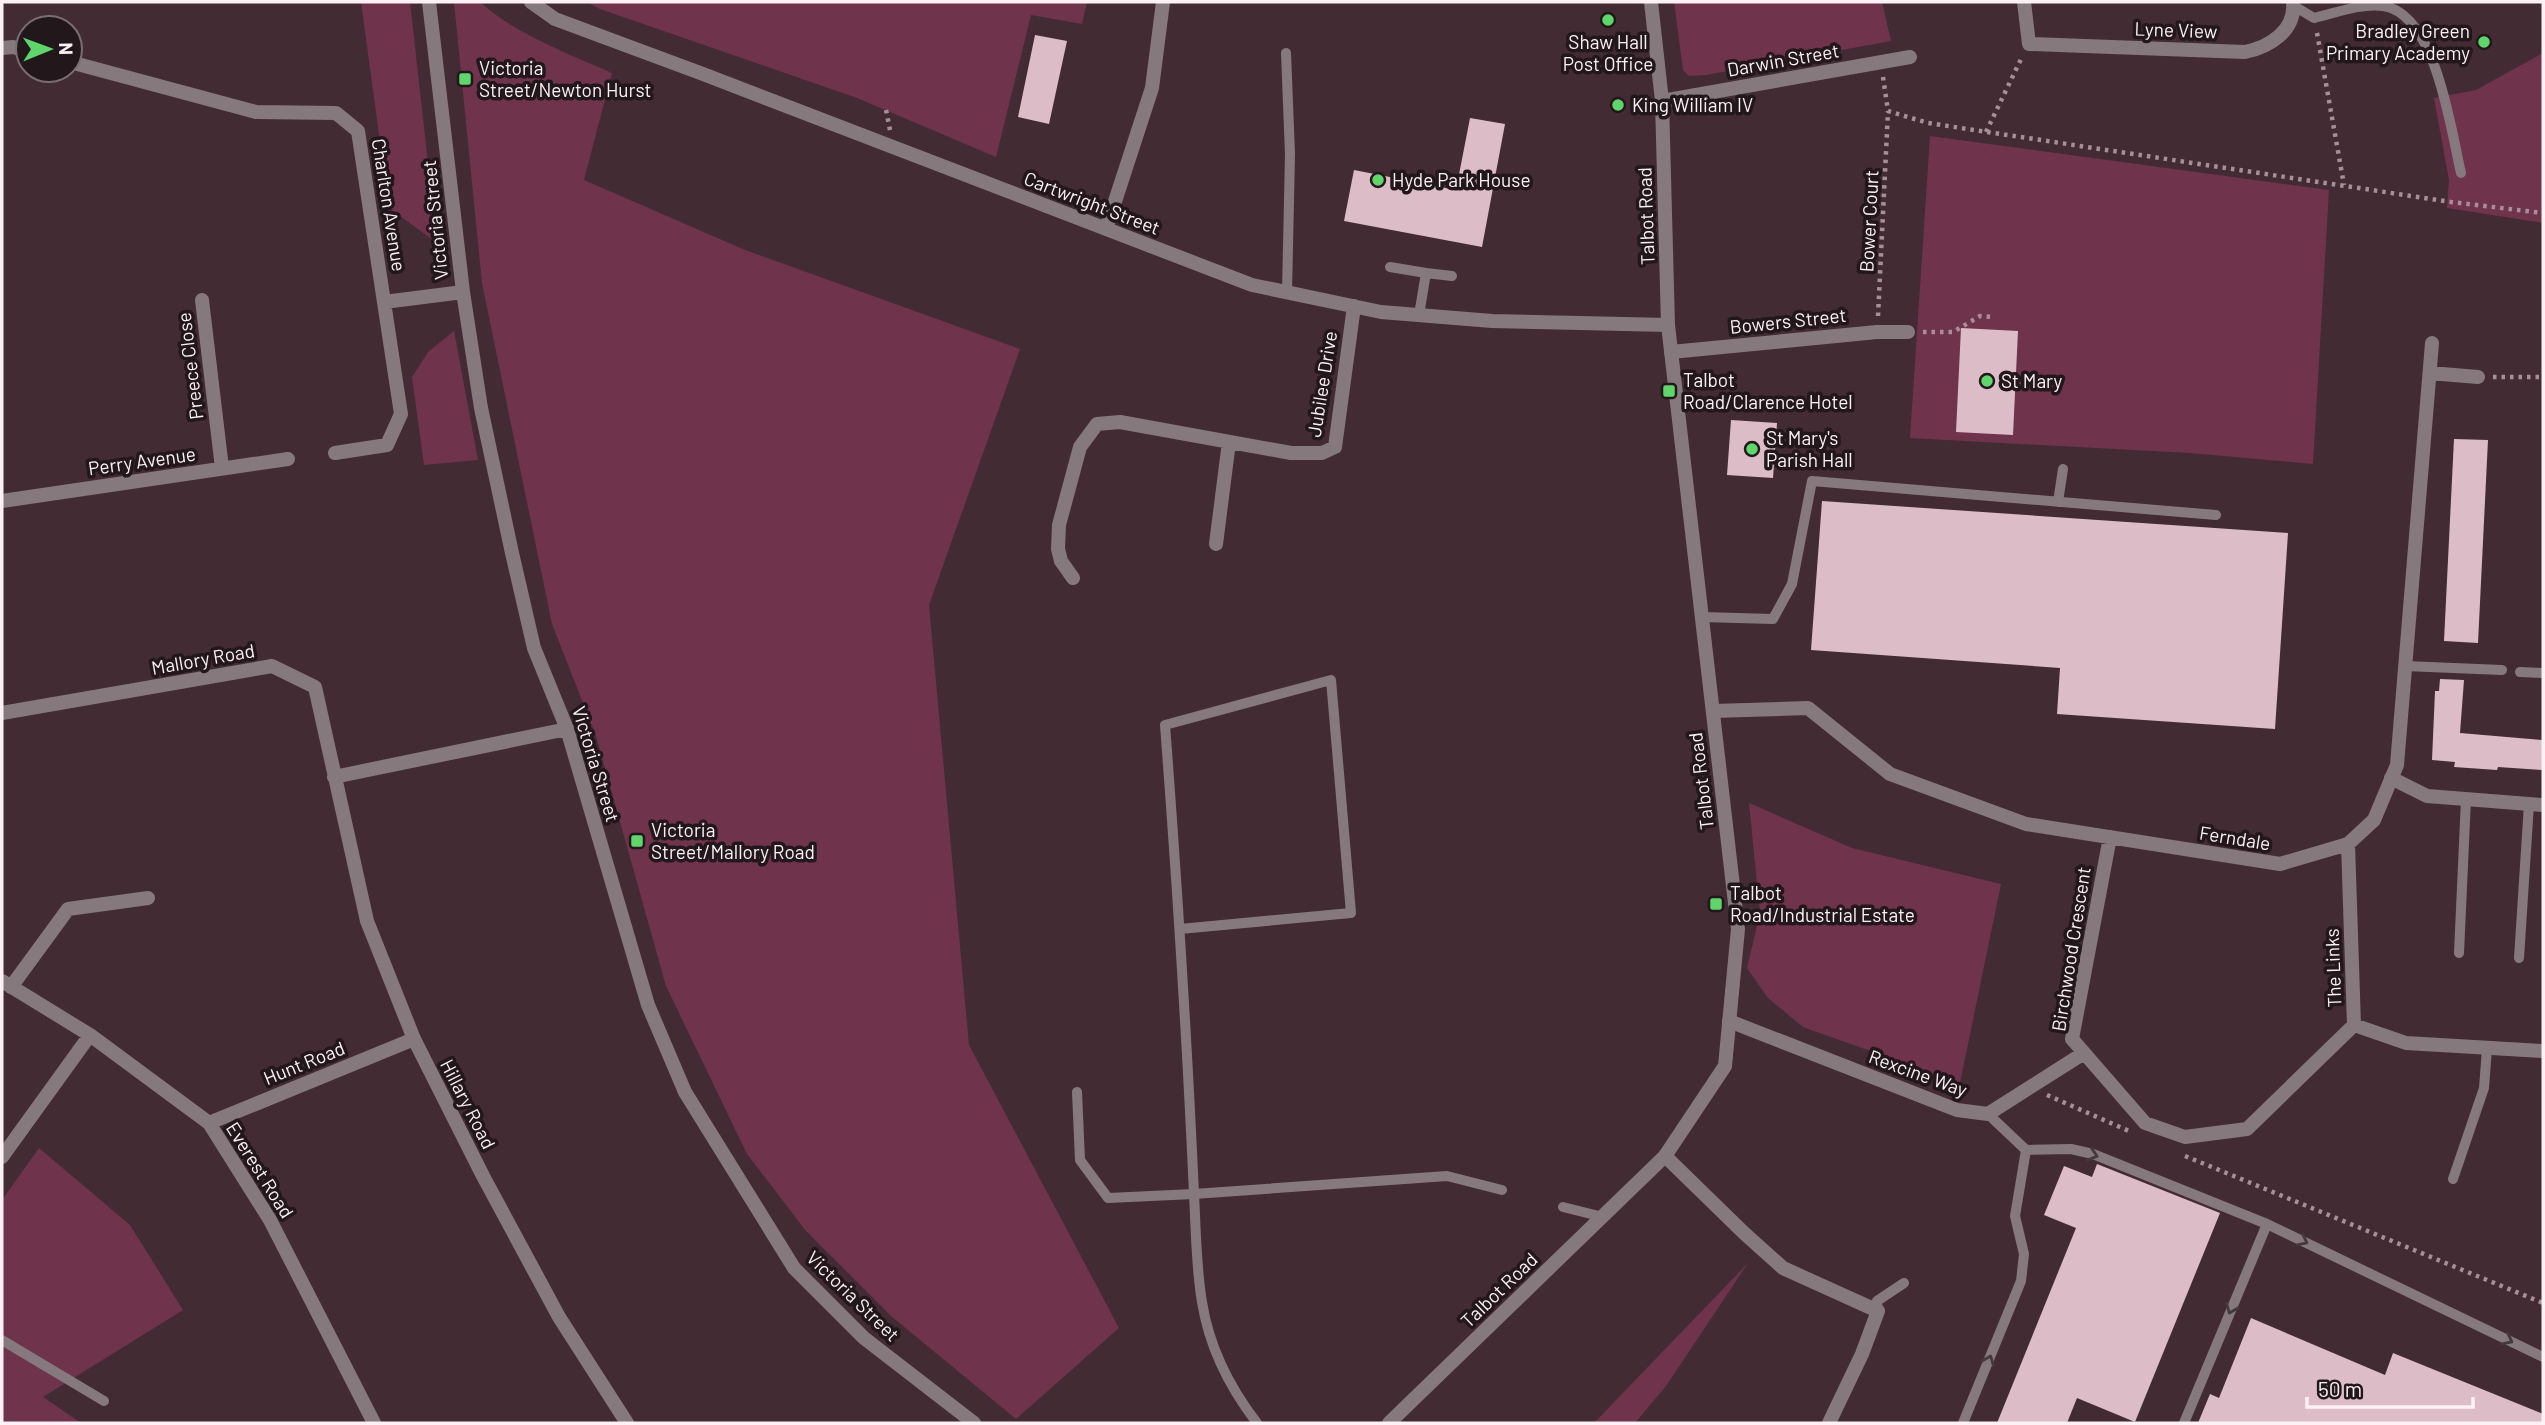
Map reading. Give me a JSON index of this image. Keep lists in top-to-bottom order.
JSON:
{
  "streets": {
    "street": [
      "Lyne View",
      "Darwin Street",
      "Cartwright Street",
      "Charlton Avenue",
      "Talbot Road",
      "Victoria Street",
      "Bowers Street",
      "Preece Close",
      "Jubilee Drive",
      "Perry Avenue",
      "Mallory Road",
      "Ferndale",
      "Birchwood Crescent",
      "The Links",
      "Hunt Road",
      "Rexcine Way",
      "Hillary Road",
      "Everest Road"
    ],
    "path": ["Bower Court"]
  },
  "crossings": [
    ["Darwin Street", "Talbot Road"],
    ["Darwin Street", "Bower Court"],
    ["Cartwright Street", "Talbot Road"],
    ["Cartwright Street", "Jubilee Drive"],
    ["Talbot Road", "Bowers Street"],
    ["Talbot Road", "Ferndale"],
    ["Talbot Road", "Rexcine Way"],
    ["Bower Court", "Bowers Street"],
    ["Preece Close", "Perry Avenue"],
    ["Mallory Road", "Hillary Road"],
    ["Ferndale", "Birchwood Crescent"],
    ["Ferndale", "The Links"],
    ["Birchwood Crescent", "The Links"],
    ["Birchwood Crescent", "Rexcine Way"],
    ["Hunt Road", "Hillary Road"],
    ["Hunt Road", "Everest Road"]
  ],
  "places": {
    "other": [
      "Shaw Hall Post Office",
      "Bradley Green Primary Academy",
      "King William IV",
      "Hyde Park House",
      "St Mary",
      "St Mary's Parish Hall"
    ],
    "transit": [
      "Victoria Street/Newton Hurst",
      "Talbot Road/Clarence Hotel",
      "Victoria Street/Mallory Road",
      "Talbot Road/Industrial Estate"
    ]
  },
  "scale_bar": "50 m",
  "north": "right"
}
